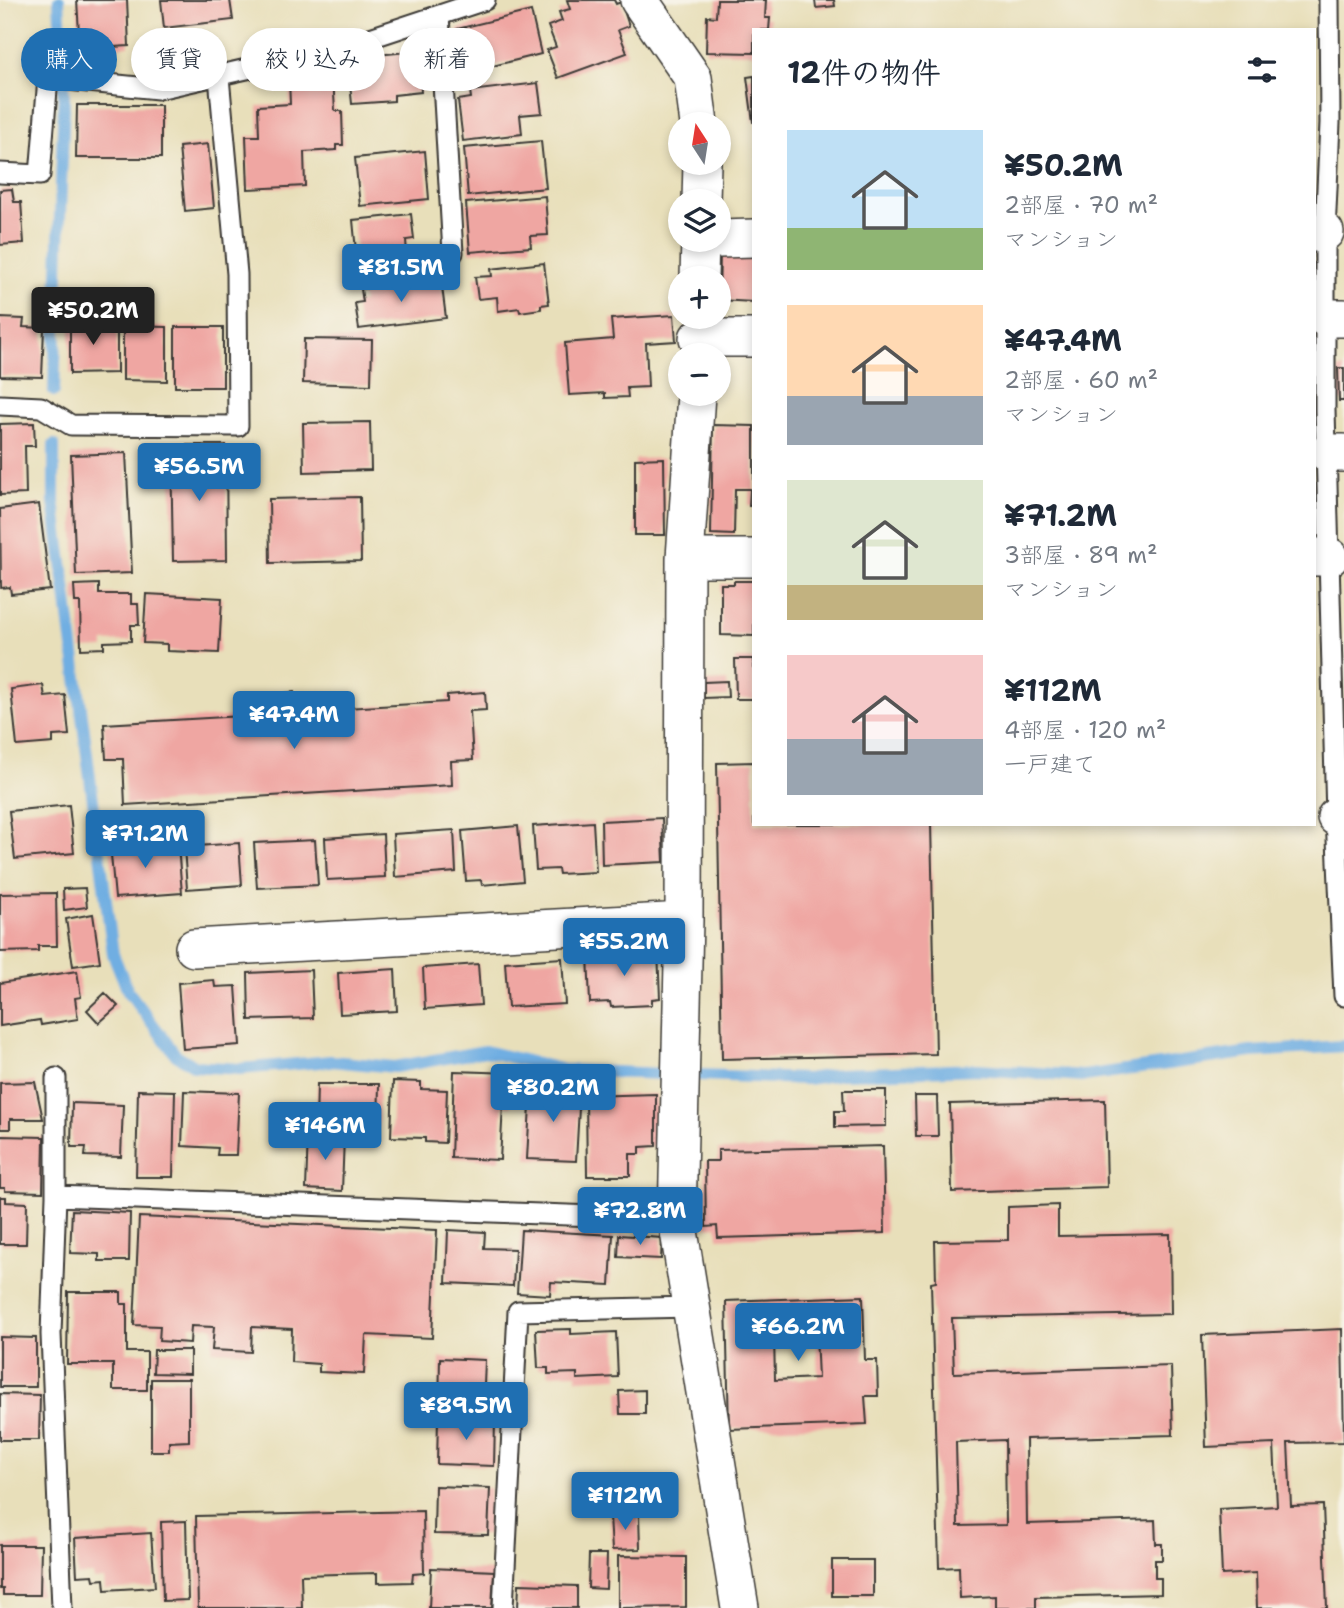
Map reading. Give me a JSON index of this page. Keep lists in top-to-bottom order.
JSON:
{
  "north": "top",
  "page": {
    "chip": [
      "購入",
      "賃貸",
      "絞り込み",
      "新着"
    ],
    "heading": "12件の物件",
    "map_buttons": ["+", "−"],
    "list": [
      {
        "name": "¥50.2M",
        "note": "2部屋 · 70 m² · マンション"
      },
      {
        "name": "¥47.4M",
        "note": "2部屋 · 60 m² · マンション"
      },
      {
        "name": "¥71.2M",
        "note": "3部屋 · 89 m² · マンション"
      },
      {
        "name": "¥112M",
        "note": "4部屋 · 120 m² · 一戸建て"
      }
    ],
    "price": [
      "¥81.5M",
      "¥50.2M",
      "¥56.5M",
      "¥47.4M",
      "¥71.2M",
      "¥55.2M",
      "¥80.2M",
      "¥146M",
      "¥72.8M",
      "¥66.2M",
      "¥89.5M",
      "¥112M"
    ]
  }
}
